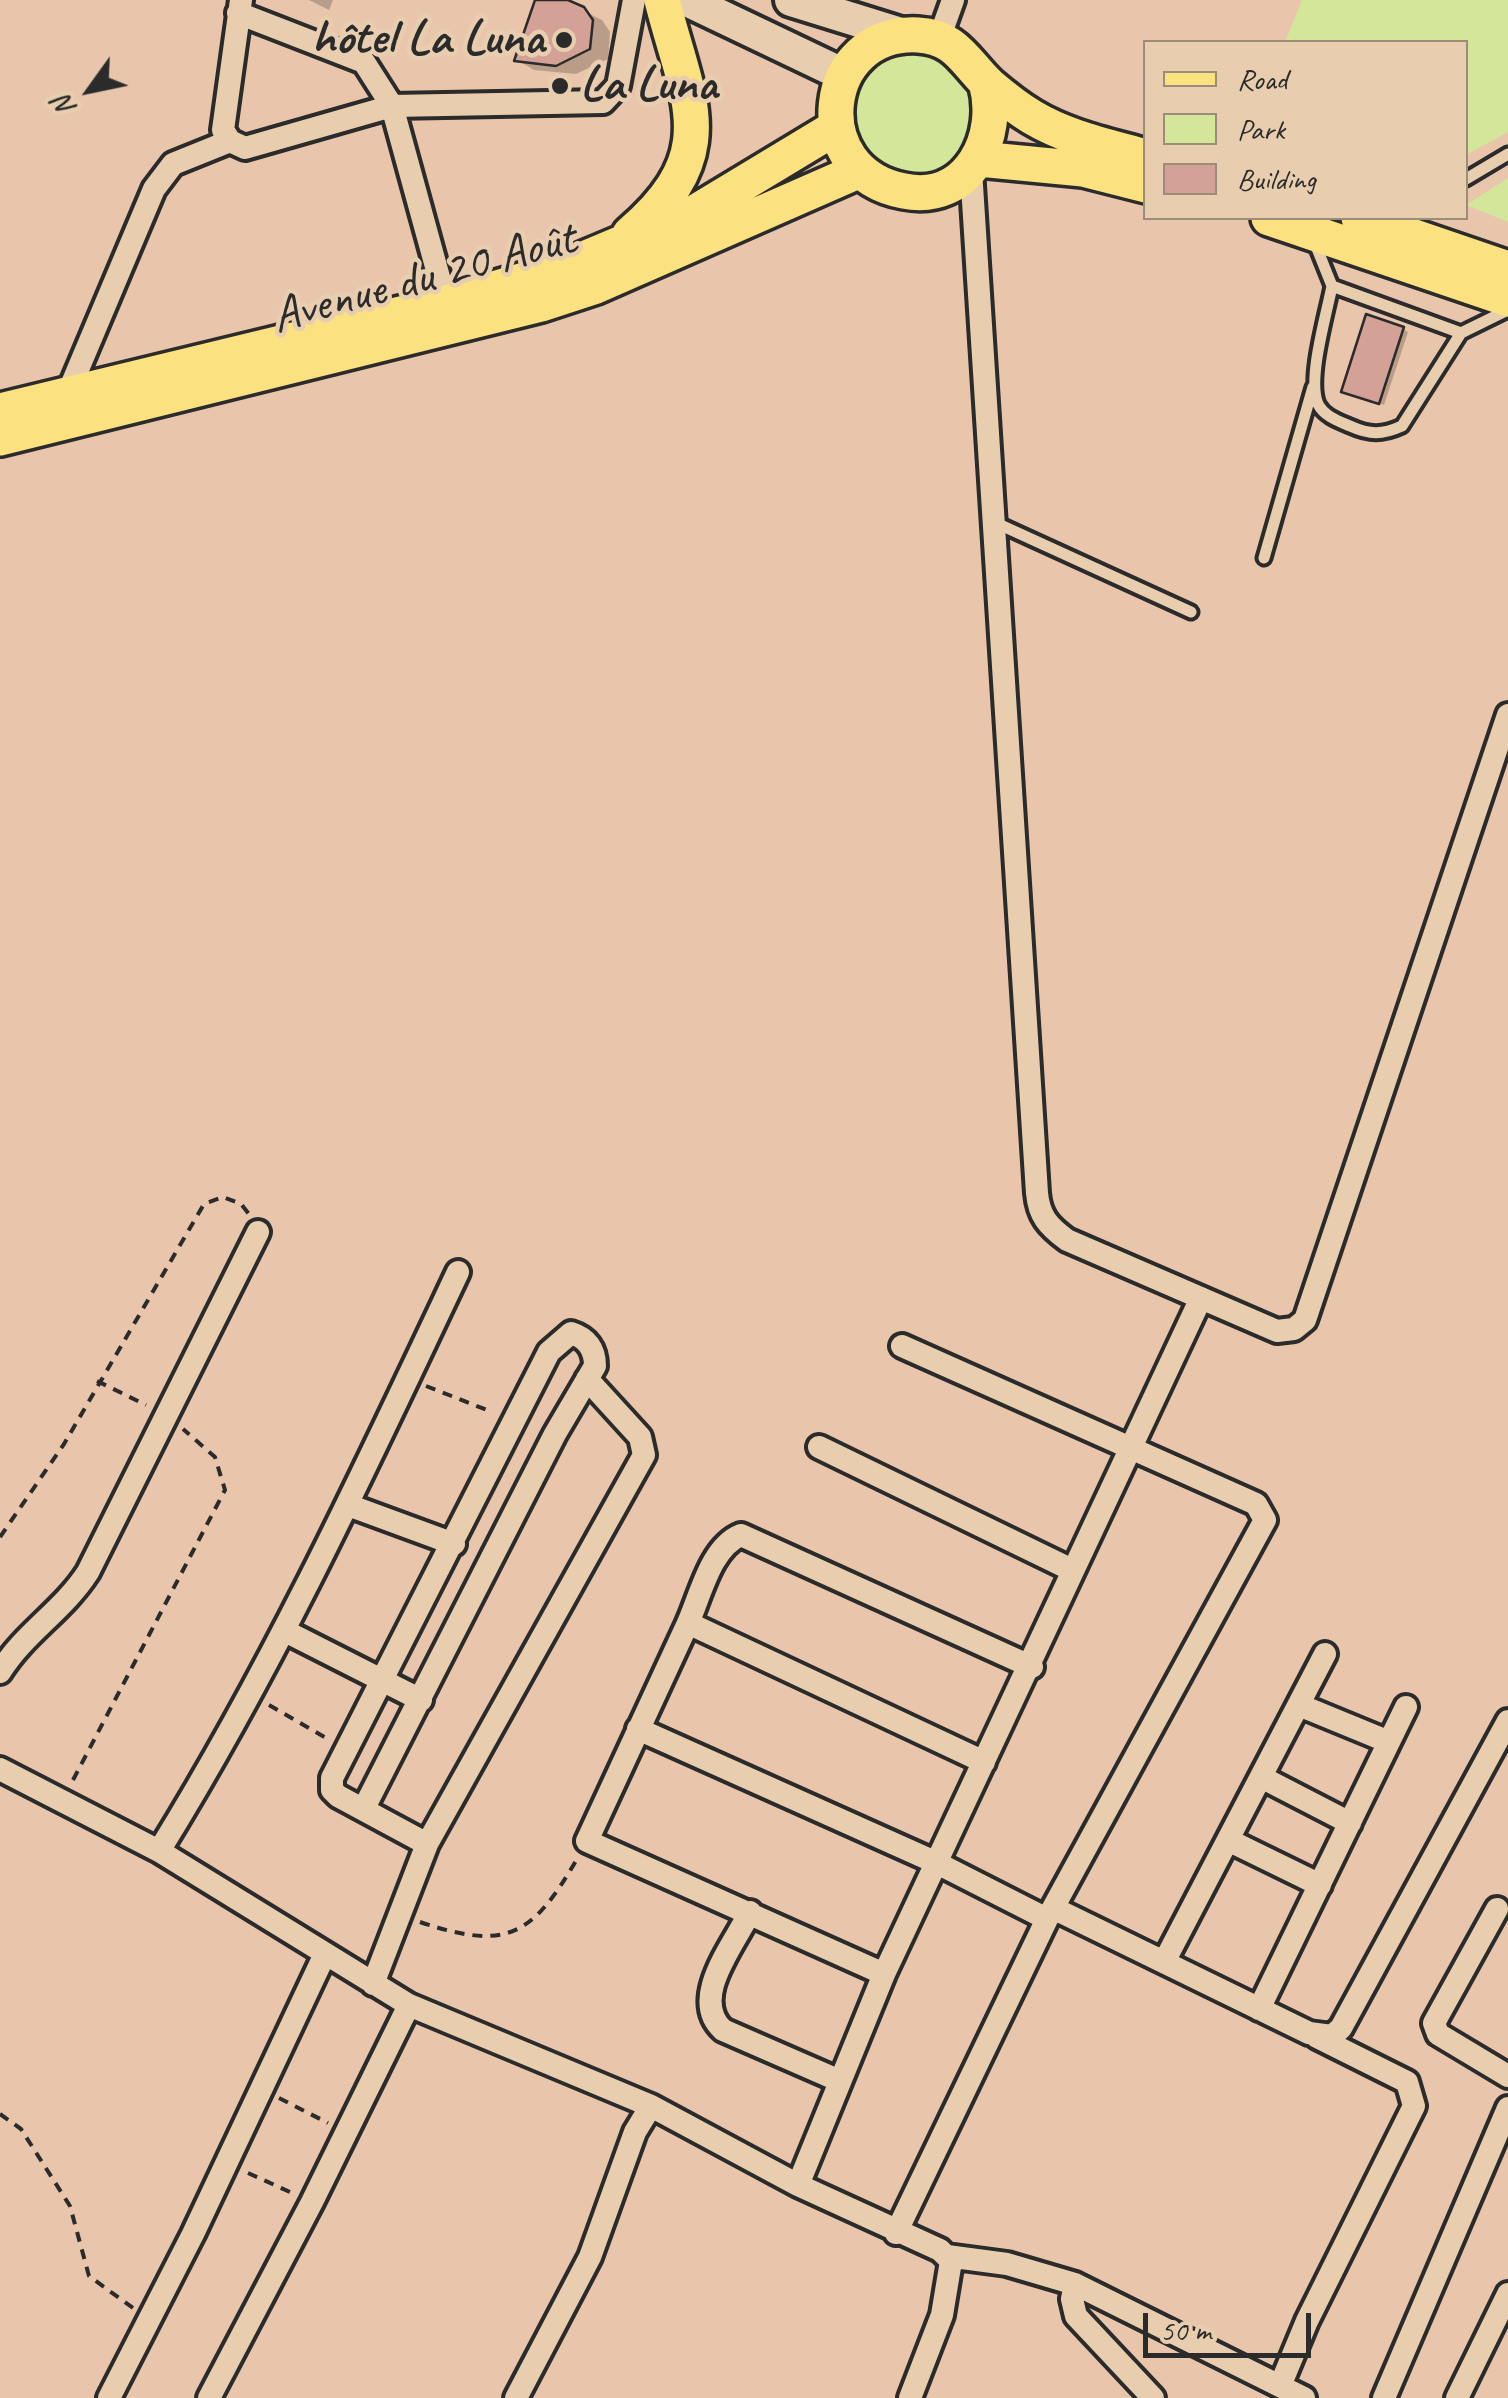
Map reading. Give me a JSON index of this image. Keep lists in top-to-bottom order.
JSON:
{
  "streets": {
    "main road": ["Avenue du 20 Août"]
  },
  "places": ["hôtel La Luna", "La Luna"],
  "legend": ["Road", "Park", "Building"],
  "scale_bar": "50 m",
  "north": "bottom left"
}
